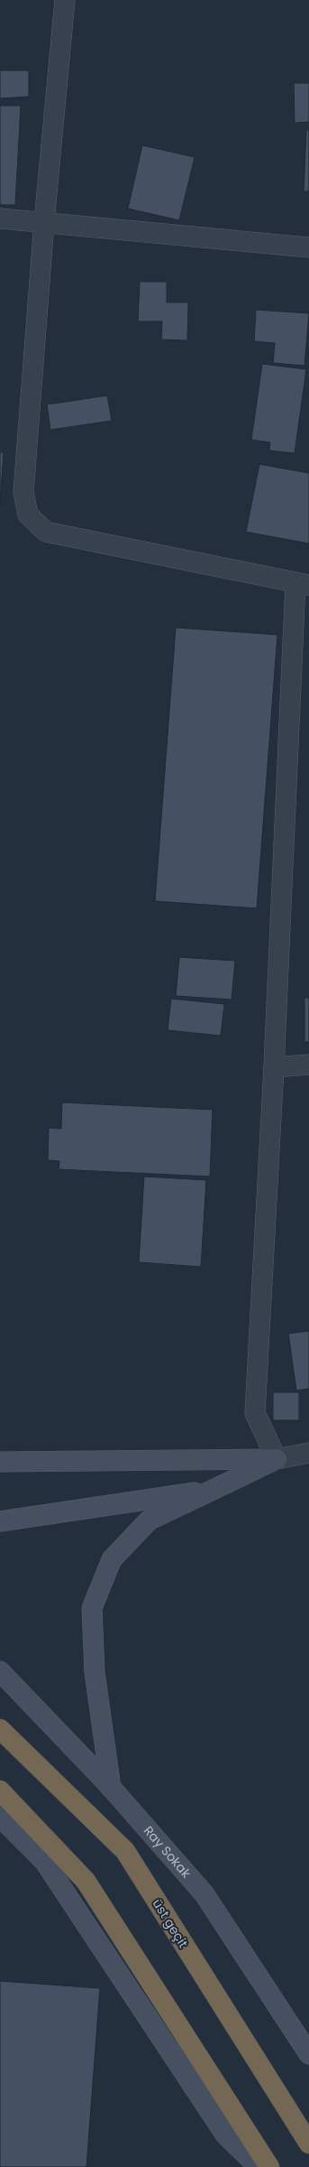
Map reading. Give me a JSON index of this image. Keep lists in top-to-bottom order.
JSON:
{
  "streets": {
    "highway": ["üst geçit"],
    "street": ["Ray Sokak"]
  }
}
